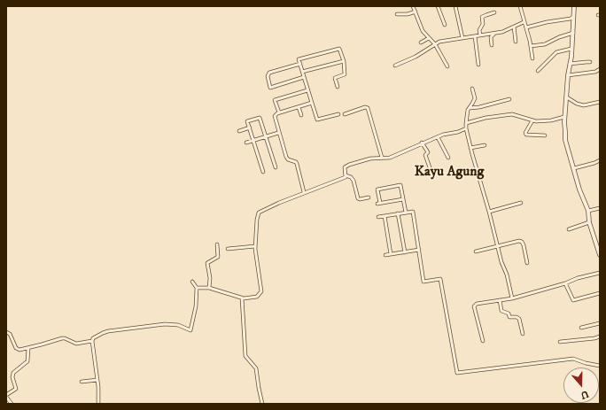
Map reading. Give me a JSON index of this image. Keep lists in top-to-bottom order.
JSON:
{
  "districts": ["Kayu Agung"],
  "north": "bottom"
}
